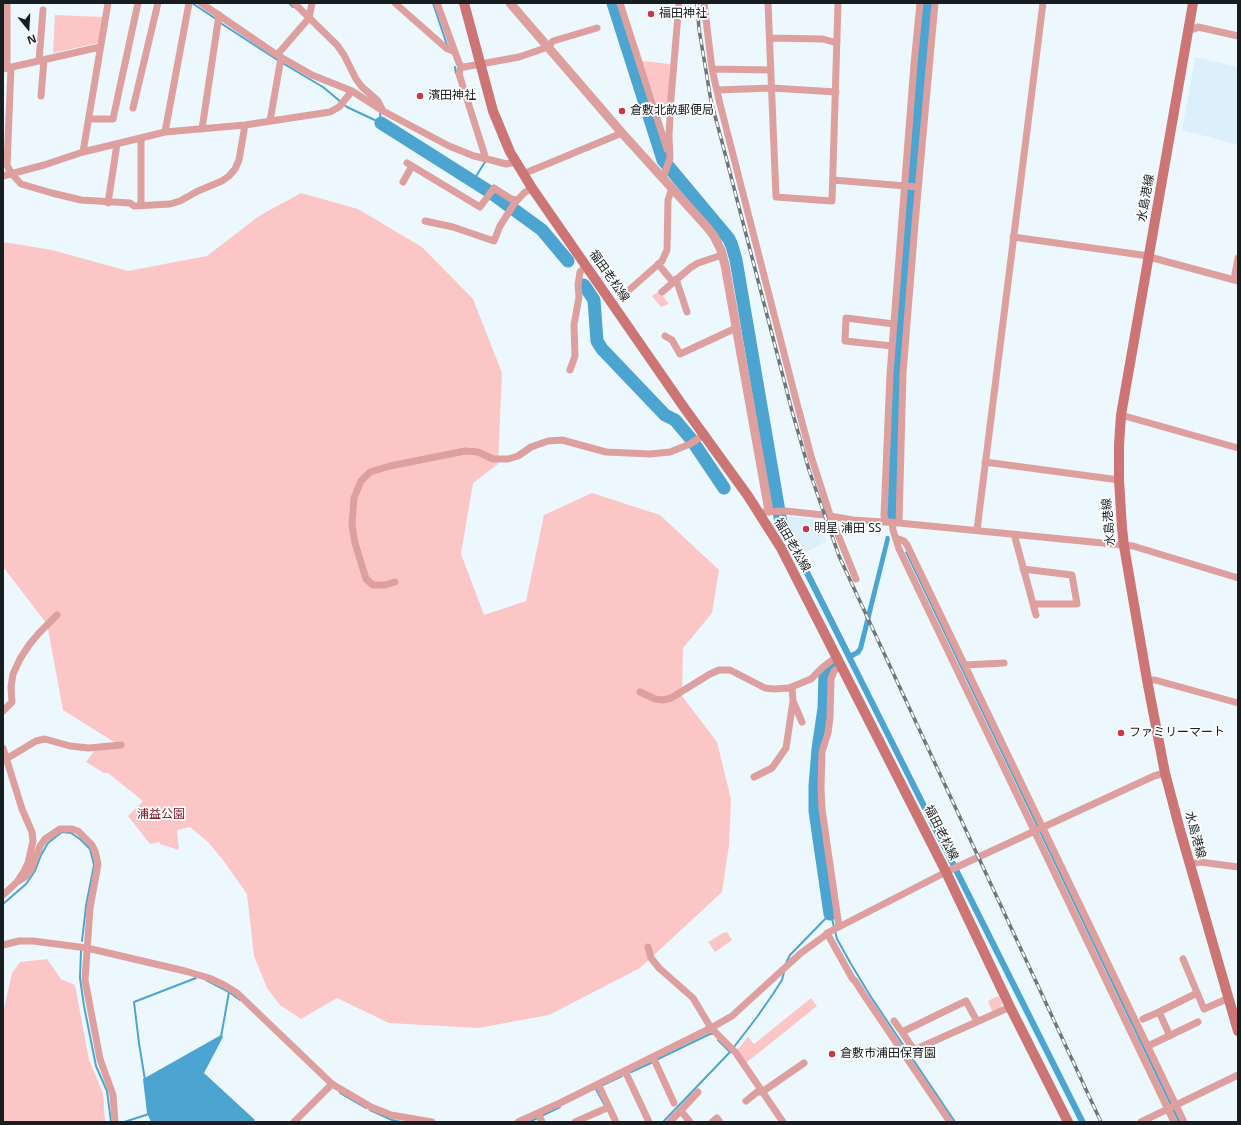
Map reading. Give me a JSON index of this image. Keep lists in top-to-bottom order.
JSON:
{
  "streets": {
    "main road": ["水島港線", "福田老松線"]
  },
  "parks": ["浦益公園"],
  "places": [
    "福田神社",
    "濱田神社",
    "倉敷北畝郵便局",
    "明星 浦田 SS",
    "ファミリーマート",
    "倉敷市浦田保育園"
  ],
  "north": "bottom"
}
